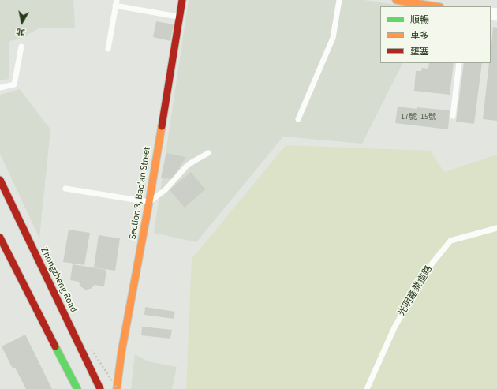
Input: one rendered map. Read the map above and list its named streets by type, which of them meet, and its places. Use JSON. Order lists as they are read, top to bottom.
{
  "streets": {
    "street": ["Section 3, Bao'an Street", "Zhongzheng Road"],
    "lane": ["光明產業道路"]
  },
  "house_numbers": ["17號", "15號"],
  "legend": ["順暢", "車多", "壅塞"],
  "north": "bottom"
}
